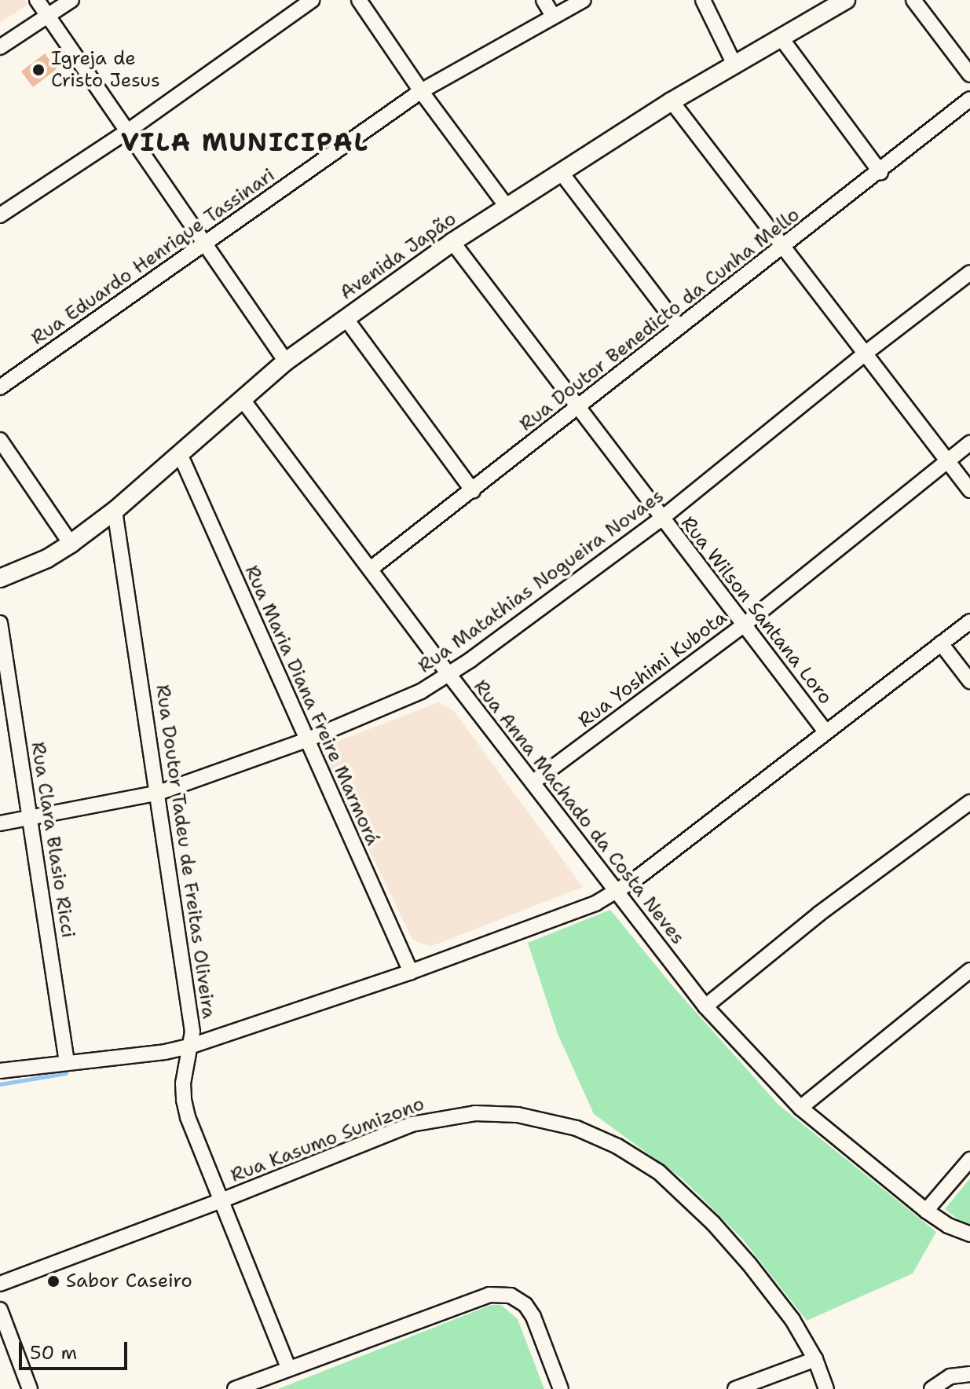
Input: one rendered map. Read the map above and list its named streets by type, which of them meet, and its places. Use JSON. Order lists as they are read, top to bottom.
{
  "streets": {
    "main road": ["Avenida Japão"],
    "street": [
      "Rua Eduardo Henrique Tassinari",
      "Rua Doutor Benedicto da Cunha Mello",
      "Rua Matathias Nogueira Novaes",
      "Rua Wilson Santana Loro",
      "Rua Yoshimi Kubota",
      "Rua Maria Diana Freire Marmorá",
      "Rua Anna Machado da Costa Neves",
      "Rua Clara Blasio Ricci",
      "Rua Doutor Tadeu de Freitas Oliveira",
      "Rua Kasumo Sumizono"
    ]
  },
  "crossings": [
    ["Avenida Japão", "Rua Wilson Santana Loro"],
    ["Avenida Japão", "Rua Maria Diana Freire Marmorá"],
    ["Avenida Japão", "Rua Anna Machado da Costa Neves"],
    ["Avenida Japão", "Rua Doutor Tadeu de Freitas Oliveira"],
    ["Rua Doutor Benedicto da Cunha Mello", "Rua Wilson Santana Loro"],
    ["Rua Doutor Benedicto da Cunha Mello", "Rua Anna Machado da Costa Neves"],
    ["Rua Matathias Nogueira Novaes", "Rua Wilson Santana Loro"],
    ["Rua Matathias Nogueira Novaes", "Rua Maria Diana Freire Marmorá"],
    ["Rua Matathias Nogueira Novaes", "Rua Anna Machado da Costa Neves"],
    ["Rua Matathias Nogueira Novaes", "Rua Clara Blasio Ricci"],
    ["Rua Matathias Nogueira Novaes", "Rua Doutor Tadeu de Freitas Oliveira"],
    ["Rua Wilson Santana Loro", "Rua Yoshimi Kubota"],
    ["Rua Yoshimi Kubota", "Rua Anna Machado da Costa Neves"],
    ["Rua Doutor Tadeu de Freitas Oliveira", "Rua Kasumo Sumizono"]
  ],
  "districts": ["VILA MUNICIPAL"],
  "places": ["Igreja de Cristo Jesus", "Sabor Caseiro"],
  "scale_bar": "50 m"
}
